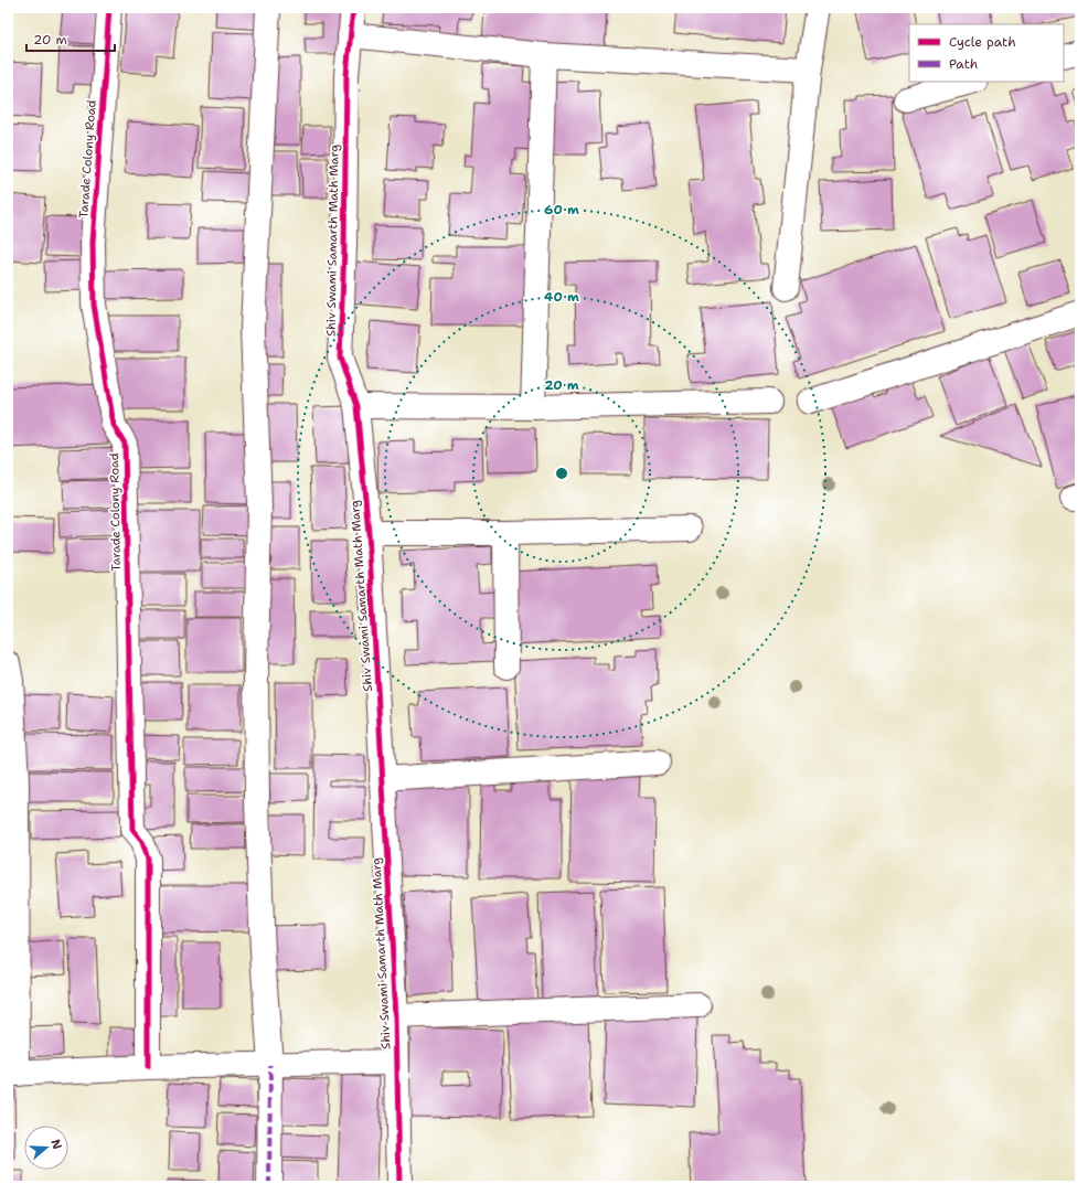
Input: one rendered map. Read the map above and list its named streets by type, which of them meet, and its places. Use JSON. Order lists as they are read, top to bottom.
{
  "streets": {
    "street": ["Tarade Colony Road", "Shiv Swami Samarth Math Marg"]
  },
  "legend": ["Cycle path", "Path"],
  "scale_bar": "20 m",
  "north": "right",
  "rings": ["60 m", "40 m", "20 m"]
}
